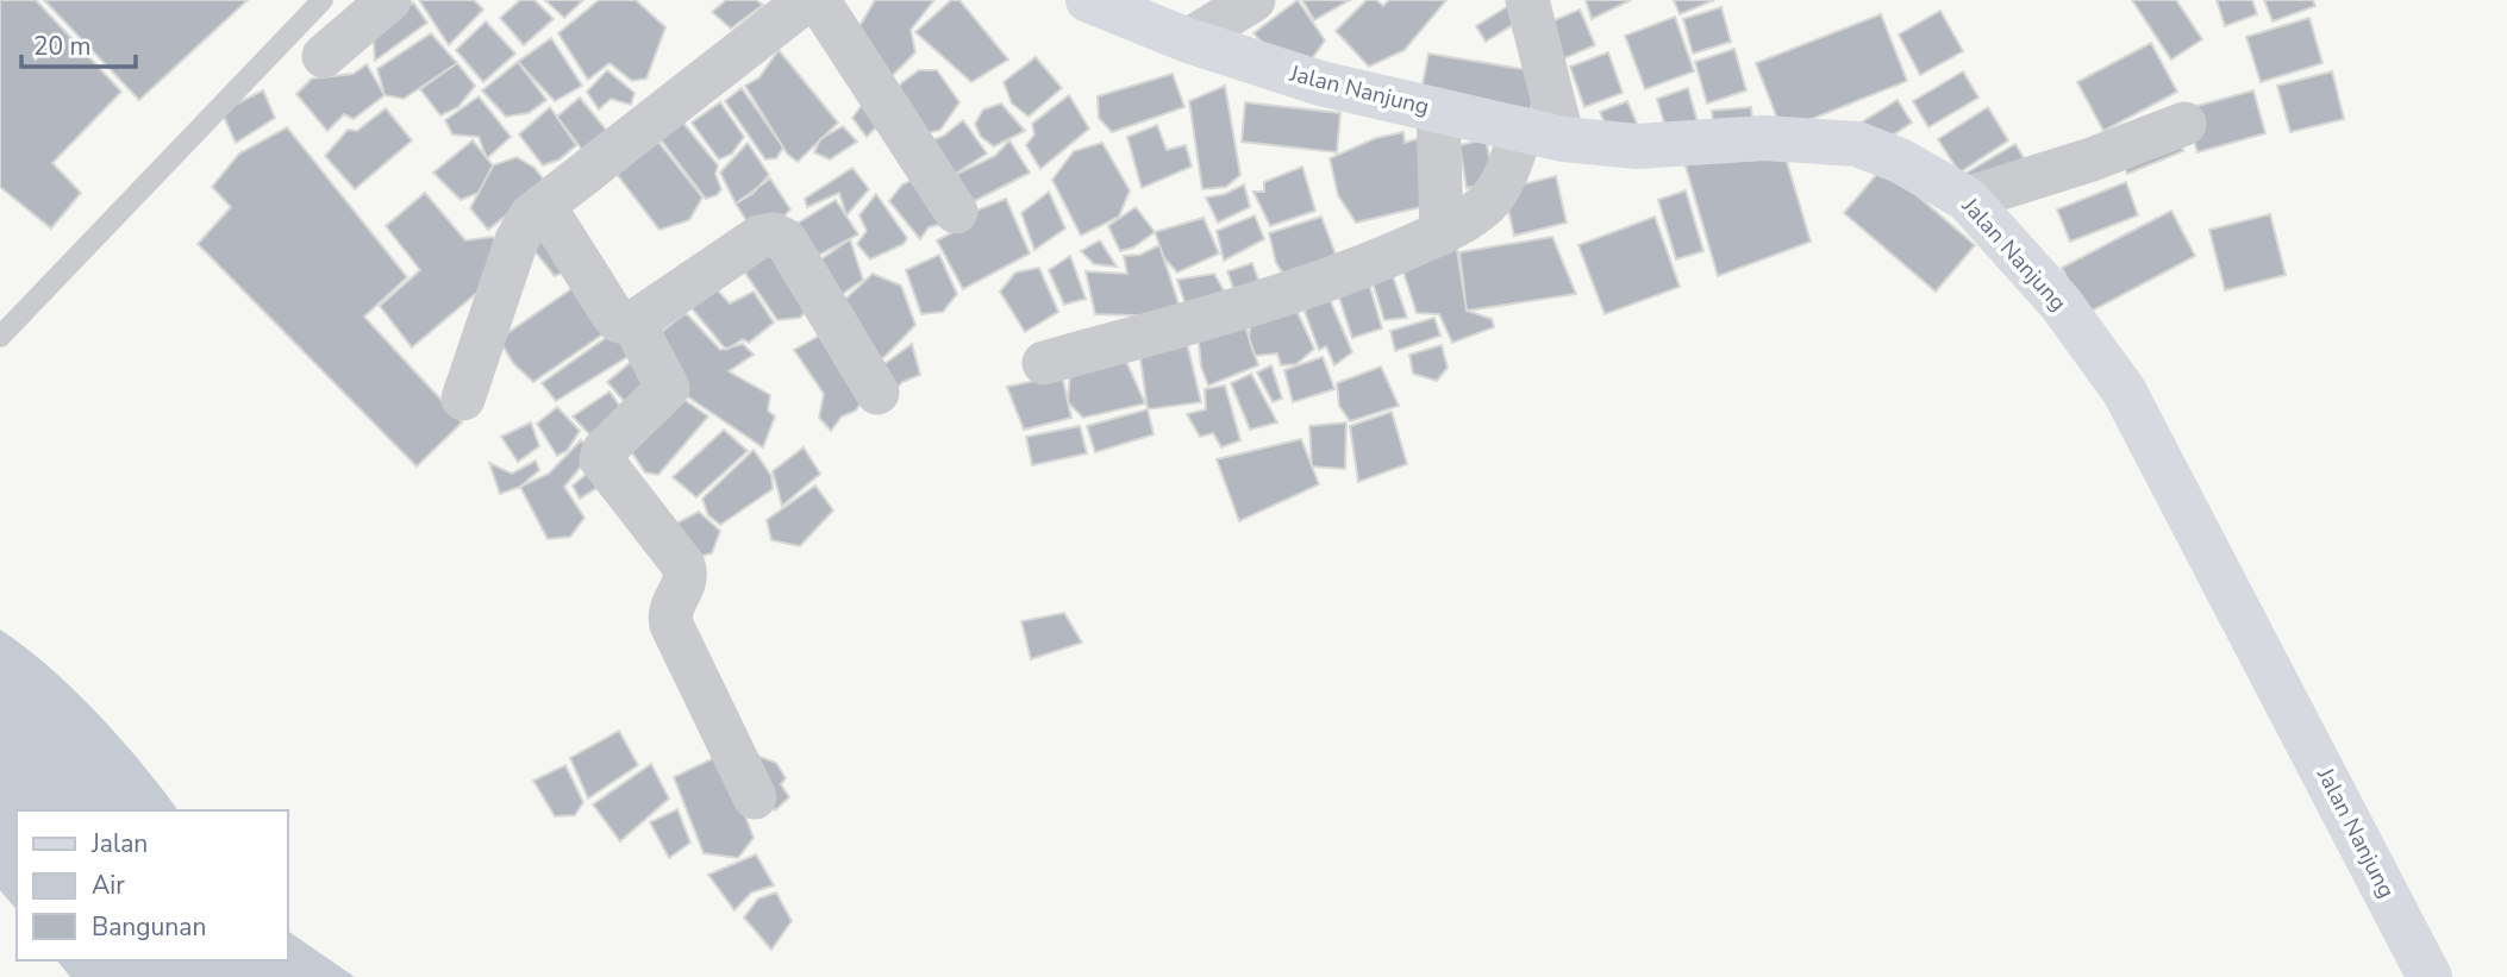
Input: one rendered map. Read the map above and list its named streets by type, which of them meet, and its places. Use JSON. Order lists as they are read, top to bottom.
{
  "streets": {
    "main road": ["Jalan Nanjung"]
  },
  "legend": ["Jalan", "Air", "Bangunan"],
  "scale_bar": "20 m"
}
